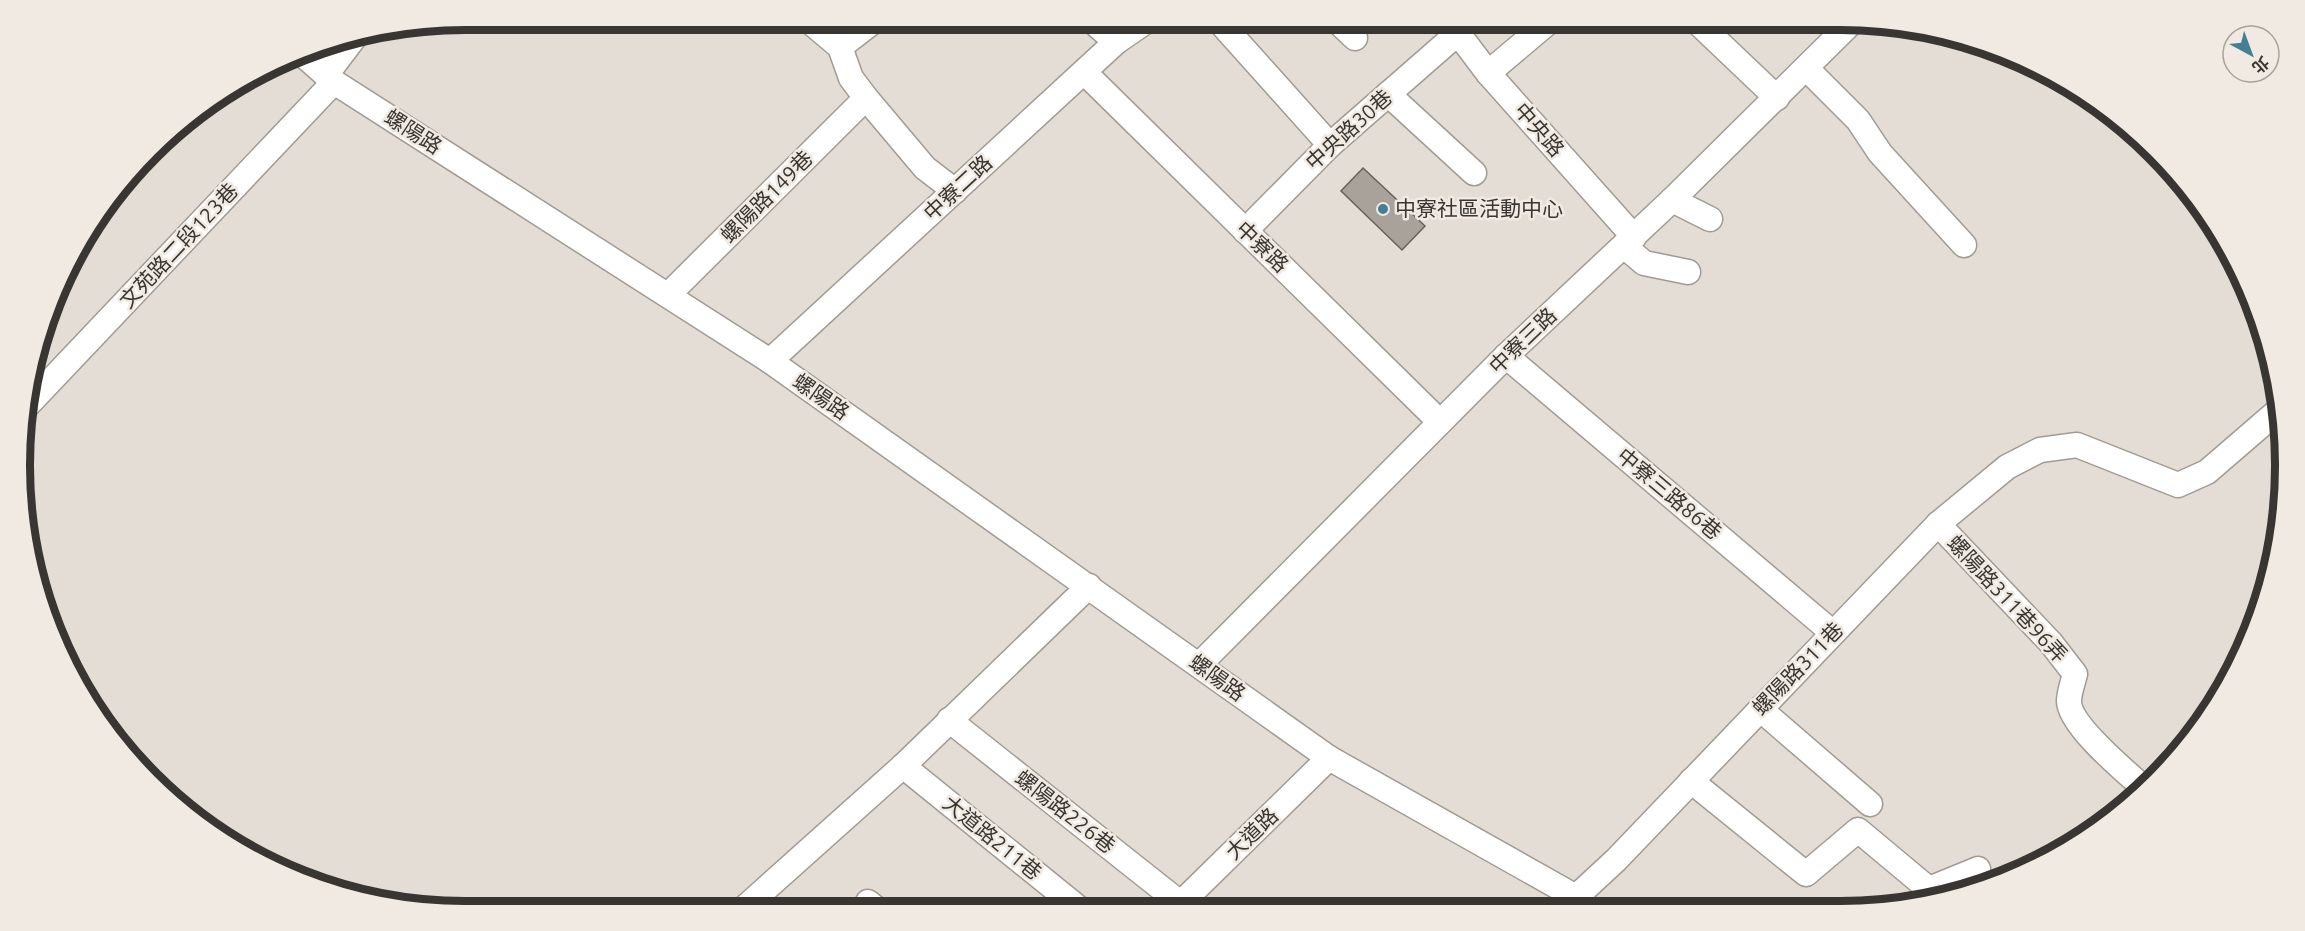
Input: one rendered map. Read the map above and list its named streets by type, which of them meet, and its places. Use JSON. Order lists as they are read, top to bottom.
{
  "streets": {
    "street": [
      "中央路30巷",
      "中央路",
      "螺陽路",
      "中寮二路",
      "螺陽路149巷",
      "文苑路二段123巷",
      "中寮路",
      "中寮三路",
      "中寮三路86巷",
      "螺陽路311巷96弄",
      "螺陽路311巷",
      "螺陽路226巷",
      "大道路",
      "大道路211巷"
    ]
  },
  "crossings": [
    ["中央路30巷", "中寮路"],
    ["中央路", "中寮三路"],
    ["螺陽路", "中寮二路"],
    ["螺陽路", "螺陽路149巷"],
    ["螺陽路", "文苑路二段123巷"],
    ["螺陽路", "中寮三路"],
    ["螺陽路", "螺陽路311巷"],
    ["螺陽路", "大道路"],
    ["中寮二路", "中寮路"],
    ["中寮路", "中寮三路"],
    ["中寮三路", "中寮三路86巷"],
    ["中寮三路86巷", "螺陽路311巷"],
    ["螺陽路311巷96弄", "螺陽路311巷"],
    ["螺陽路311巷", "大道路"]
  ],
  "places": ["中寮社區活動中心"],
  "north": "bottom right"
}
